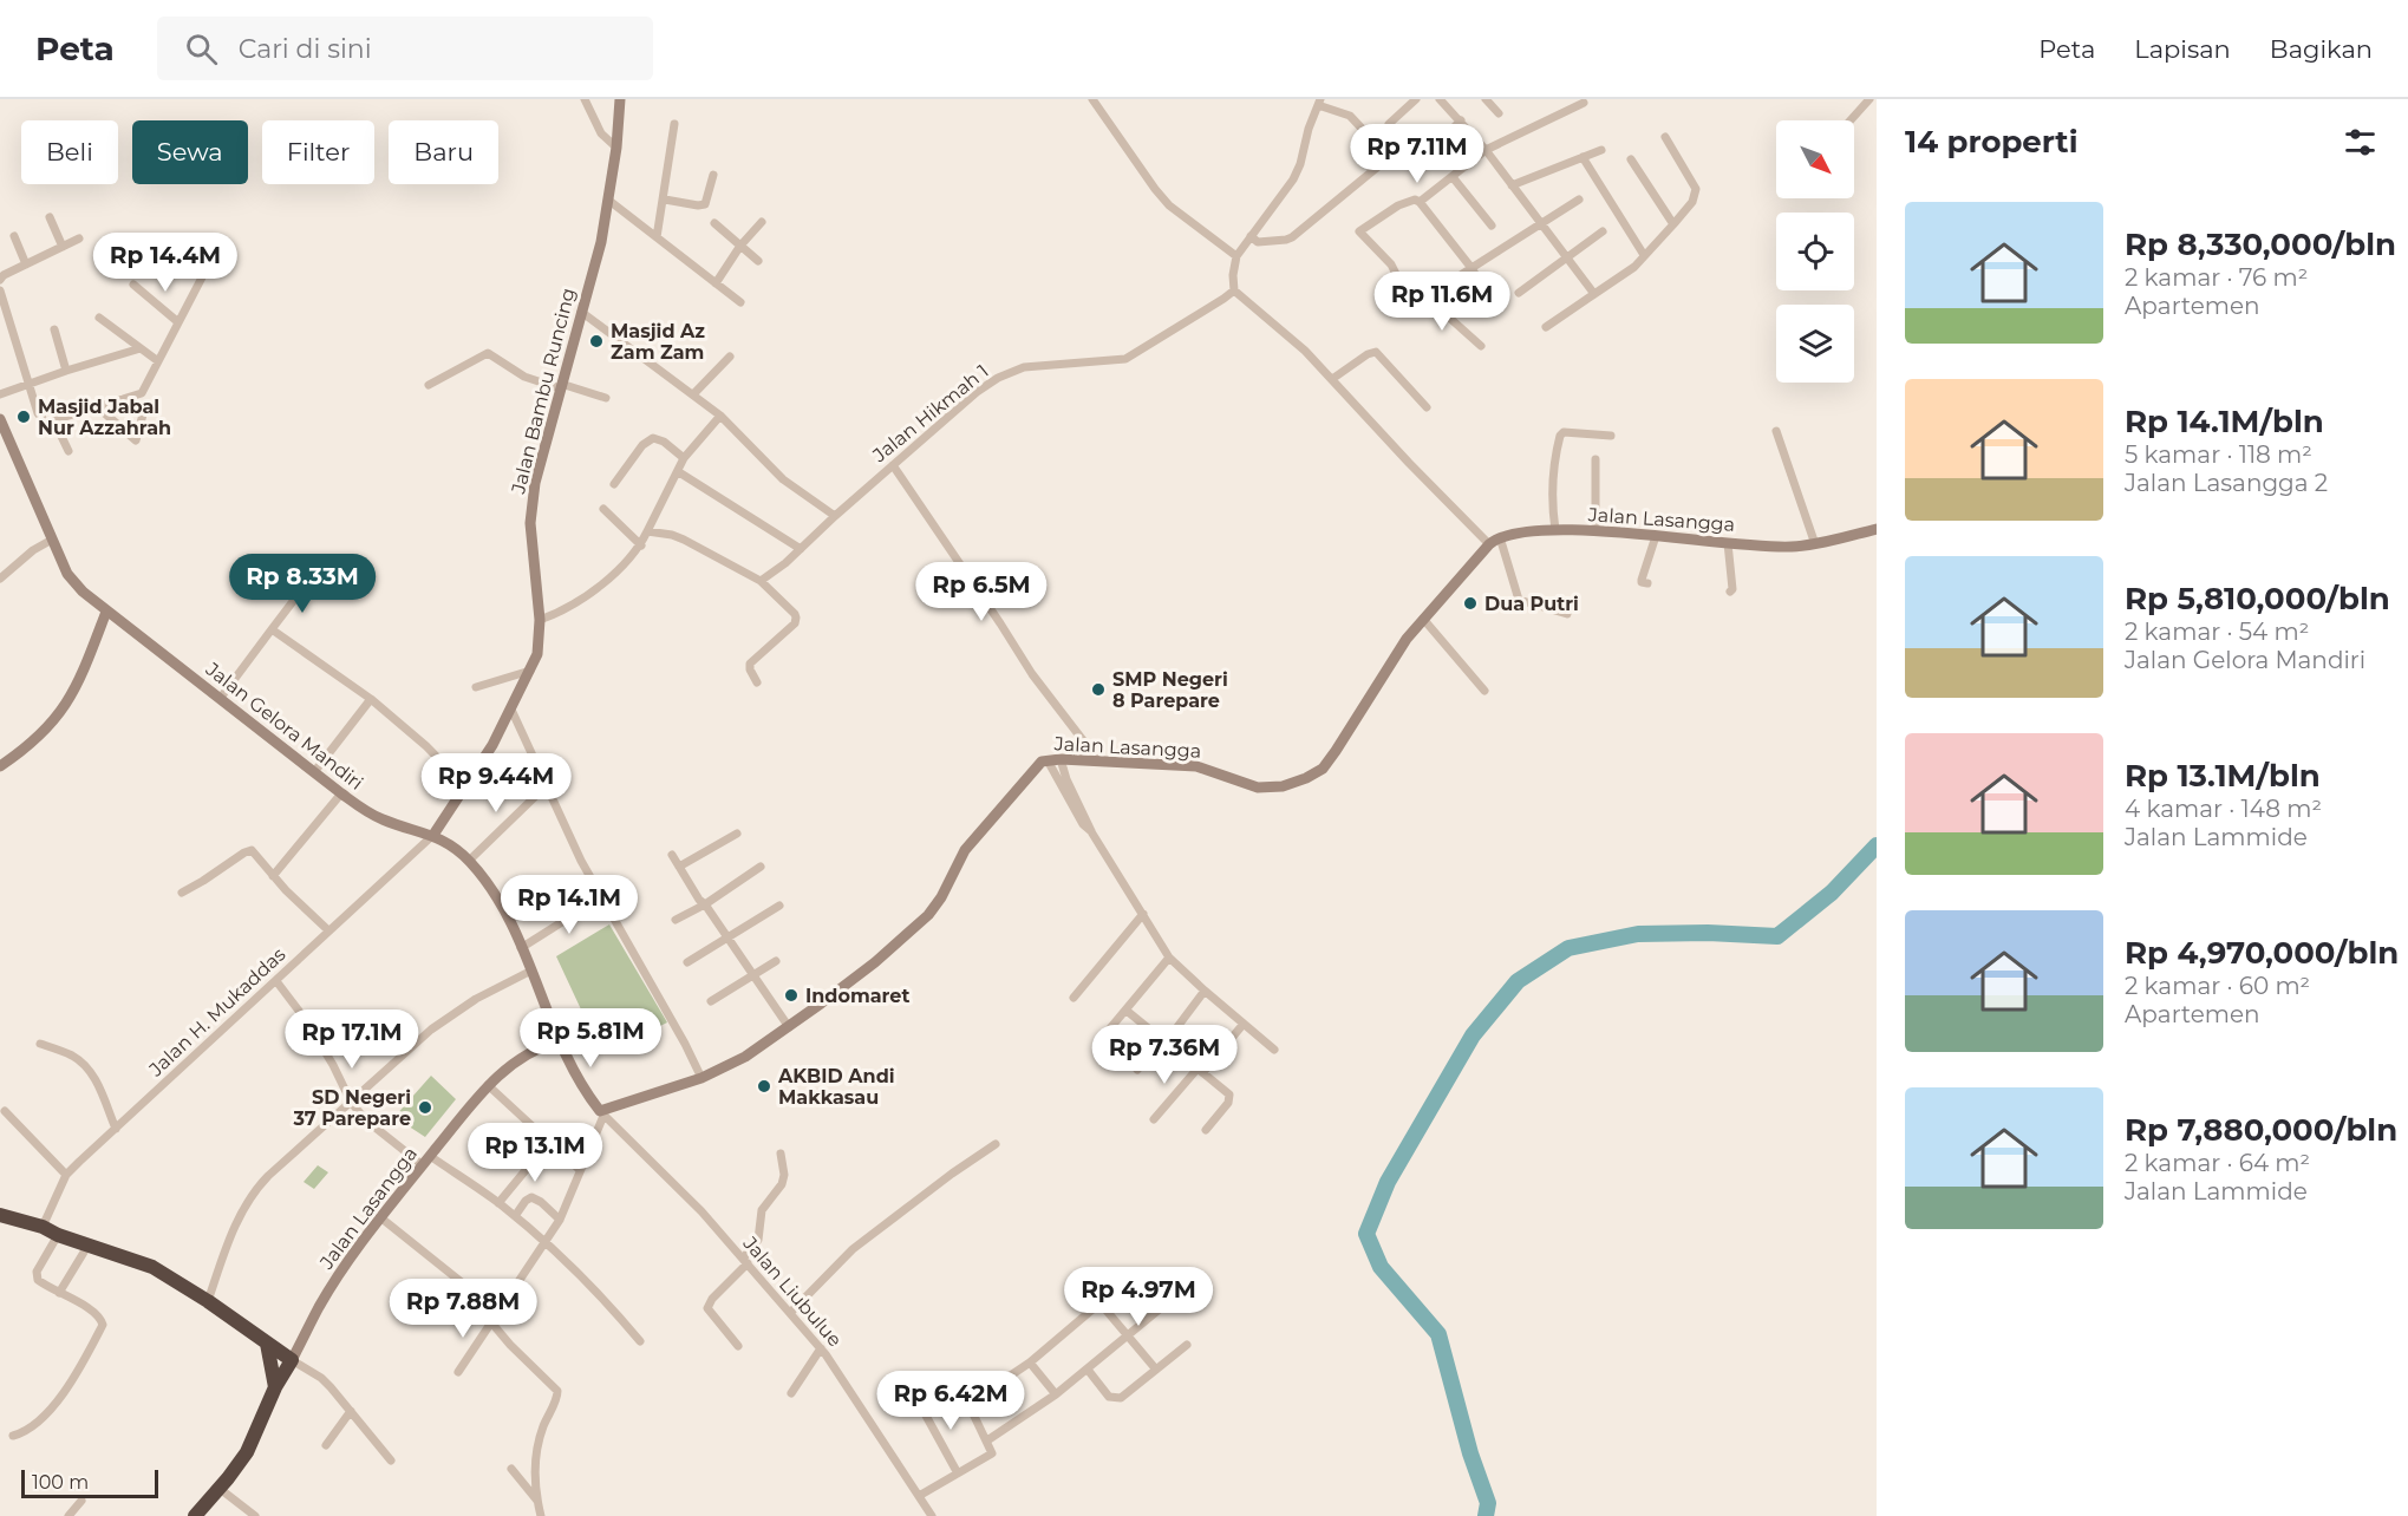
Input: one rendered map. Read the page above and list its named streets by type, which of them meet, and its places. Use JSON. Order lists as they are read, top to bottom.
{
  "streets": {
    "street": [
      "Jalan Bambu Runcing",
      "Jalan Hikmah 1",
      "Jalan Lasangga",
      "Jalan Gelora Mandiri",
      "Jalan H. Mukaddas",
      "Jalan Liubulue"
    ]
  },
  "crossings": [
    ["Jalan Bambu Runcing", "Jalan Gelora Mandiri"],
    ["Jalan Bambu Runcing", "Jalan H. Mukaddas"],
    ["Jalan Lasangga", "Jalan Gelora Mandiri"],
    ["Jalan Lasangga", "Jalan Liubulue"],
    ["Jalan Gelora Mandiri", "Jalan H. Mukaddas"],
    ["Jalan Gelora Mandiri", "Jalan Liubulue"]
  ],
  "places": [
    "Masjid Az Zam Zam",
    "Masjid Jabal Nur Azzahrah",
    "Dua Putri",
    "SMP Negeri 8 Parepare",
    "Indomaret",
    "AKBID Andi Makkasau",
    "SD Negeri 37 Parepare"
  ],
  "scale_bar": "100 m",
  "north": "bottom right",
  "page": {
    "header": "Peta",
    "search": "Cari di sini",
    "nav": ["Peta", "Lapisan", "Bagikan"],
    "heading": "14 properti",
    "chip": [
      "Beli",
      "Sewa",
      "Filter",
      "Baru"
    ],
    "price": [
      "Rp 7.11M",
      "Rp 14.4M",
      "Rp 11.6M",
      "Rp 8.33M",
      "Rp 6.5M",
      "Rp 9.44M",
      "Rp 14.1M",
      "Rp 5.81M",
      "Rp 17.1M",
      "Rp 7.36M",
      "Rp 13.1M",
      "Rp 4.97M",
      "Rp 7.88M",
      "Rp 6.42M"
    ],
    "list": [
      {
        "name": "Rp 8,330,000/bln",
        "note": "2 kamar · 76 m² · Apartemen"
      },
      {
        "name": "Rp 14.1M/bln",
        "note": "5 kamar · 118 m² · Jalan Lasangga 2"
      },
      {
        "name": "Rp 5,810,000/bln",
        "note": "2 kamar · 54 m² · Jalan Gelora Mandiri"
      },
      {
        "name": "Rp 13.1M/bln",
        "note": "4 kamar · 148 m² · Jalan Lammide"
      },
      {
        "name": "Rp 4,970,000/bln",
        "note": "2 kamar · 60 m² · Apartemen"
      },
      {
        "name": "Rp 7,880,000/bln",
        "note": "2 kamar · 64 m² · Jalan Lammide"
      }
    ],
    "scale": "100 m"
  }
}
